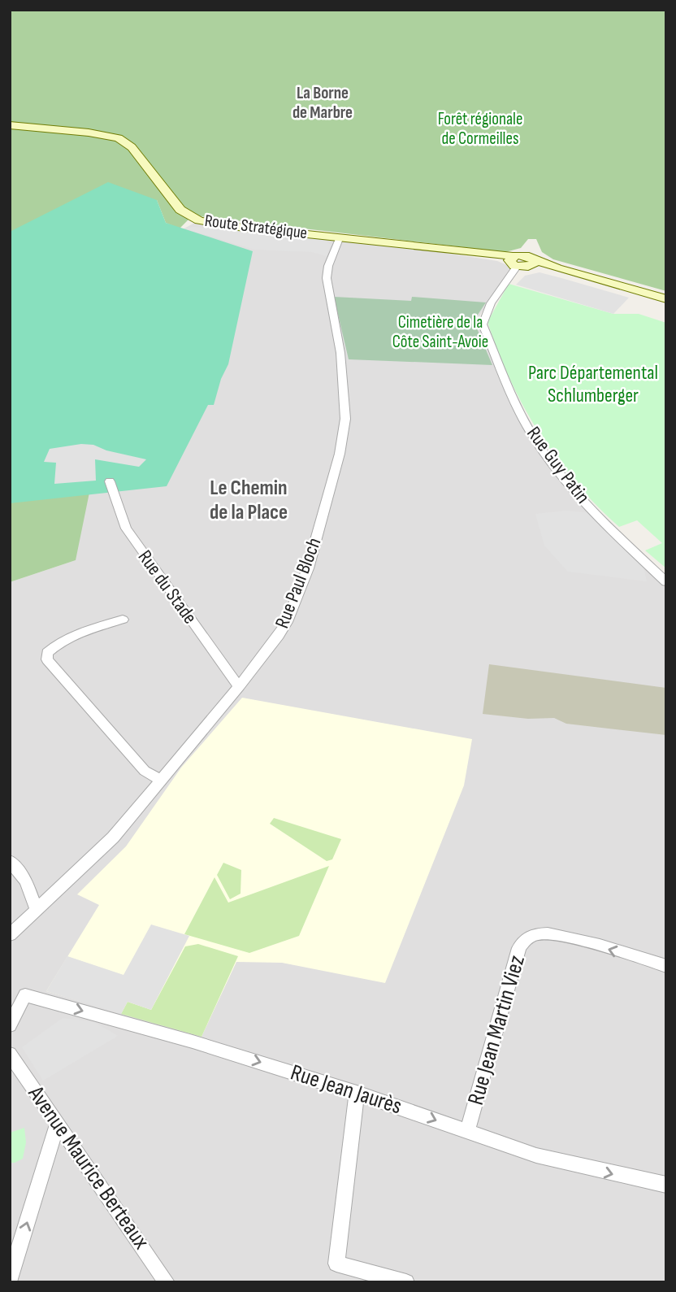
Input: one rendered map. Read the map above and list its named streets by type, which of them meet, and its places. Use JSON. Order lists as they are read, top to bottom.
{
  "streets": {
    "street": [
      "Route Stratégique",
      "Rue Guy Patin",
      "Rue Paul Bloch",
      "Rue du Stade",
      "Rue Jean Martin Viez",
      "Rue Jean Jaurès",
      "Avenue Maurice Berteaux"
    ]
  },
  "crossings": [
    ["Route Stratégique", "Rue Guy Patin"],
    ["Route Stratégique", "Rue Paul Bloch"],
    ["Rue Paul Bloch", "Rue du Stade"],
    ["Rue Jean Martin Viez", "Rue Jean Jaurès"]
  ],
  "one_way": ["Rue Jean Jaurès"],
  "districts": ["La Borne de Marbre", "Le Chemin de la Place"],
  "parks": ["Forêt régionale de Cormeilles", "Cimetière de la Côte Saint-Avoie", "Parc Départemental Schlumberger"]
}
